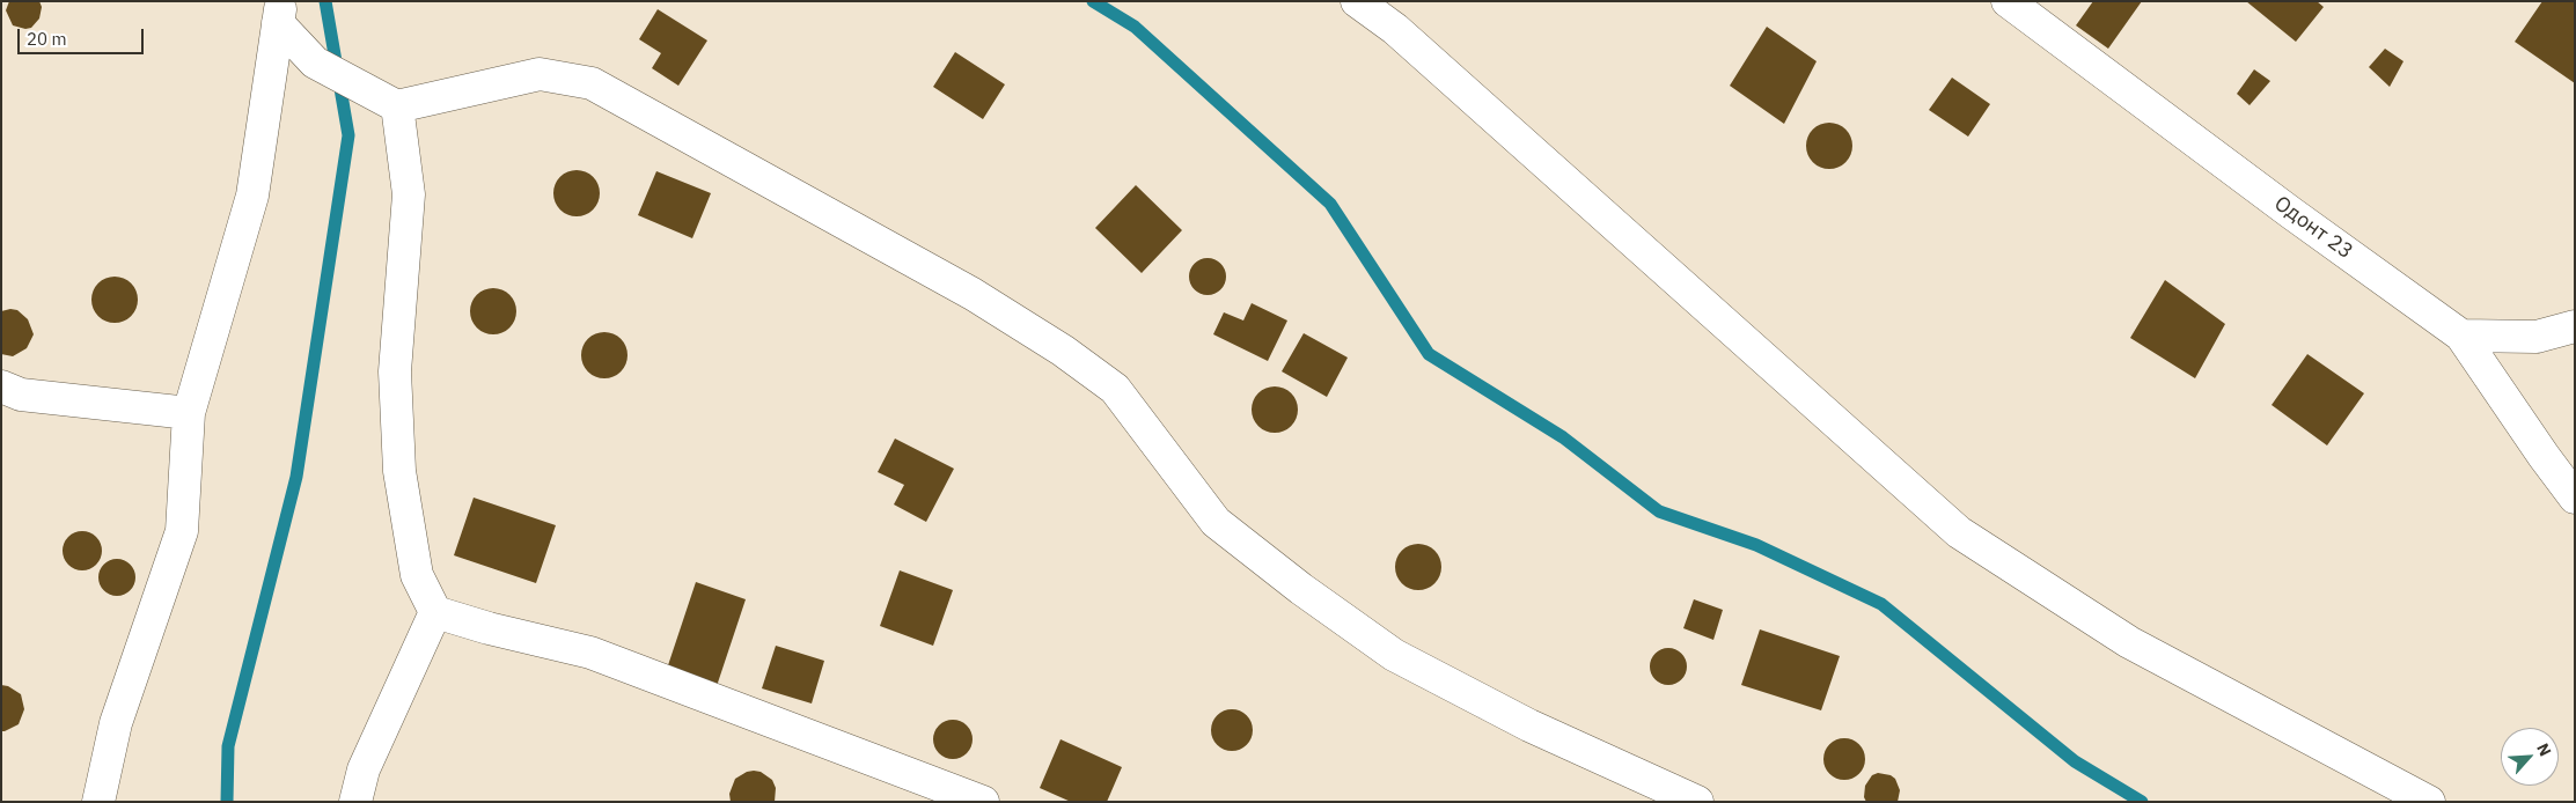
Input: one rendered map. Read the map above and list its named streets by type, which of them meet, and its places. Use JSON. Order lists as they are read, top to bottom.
{
  "streets": {
    "street": ["Одонт 23"]
  },
  "scale_bar": "20 m",
  "north": "top right"
}
